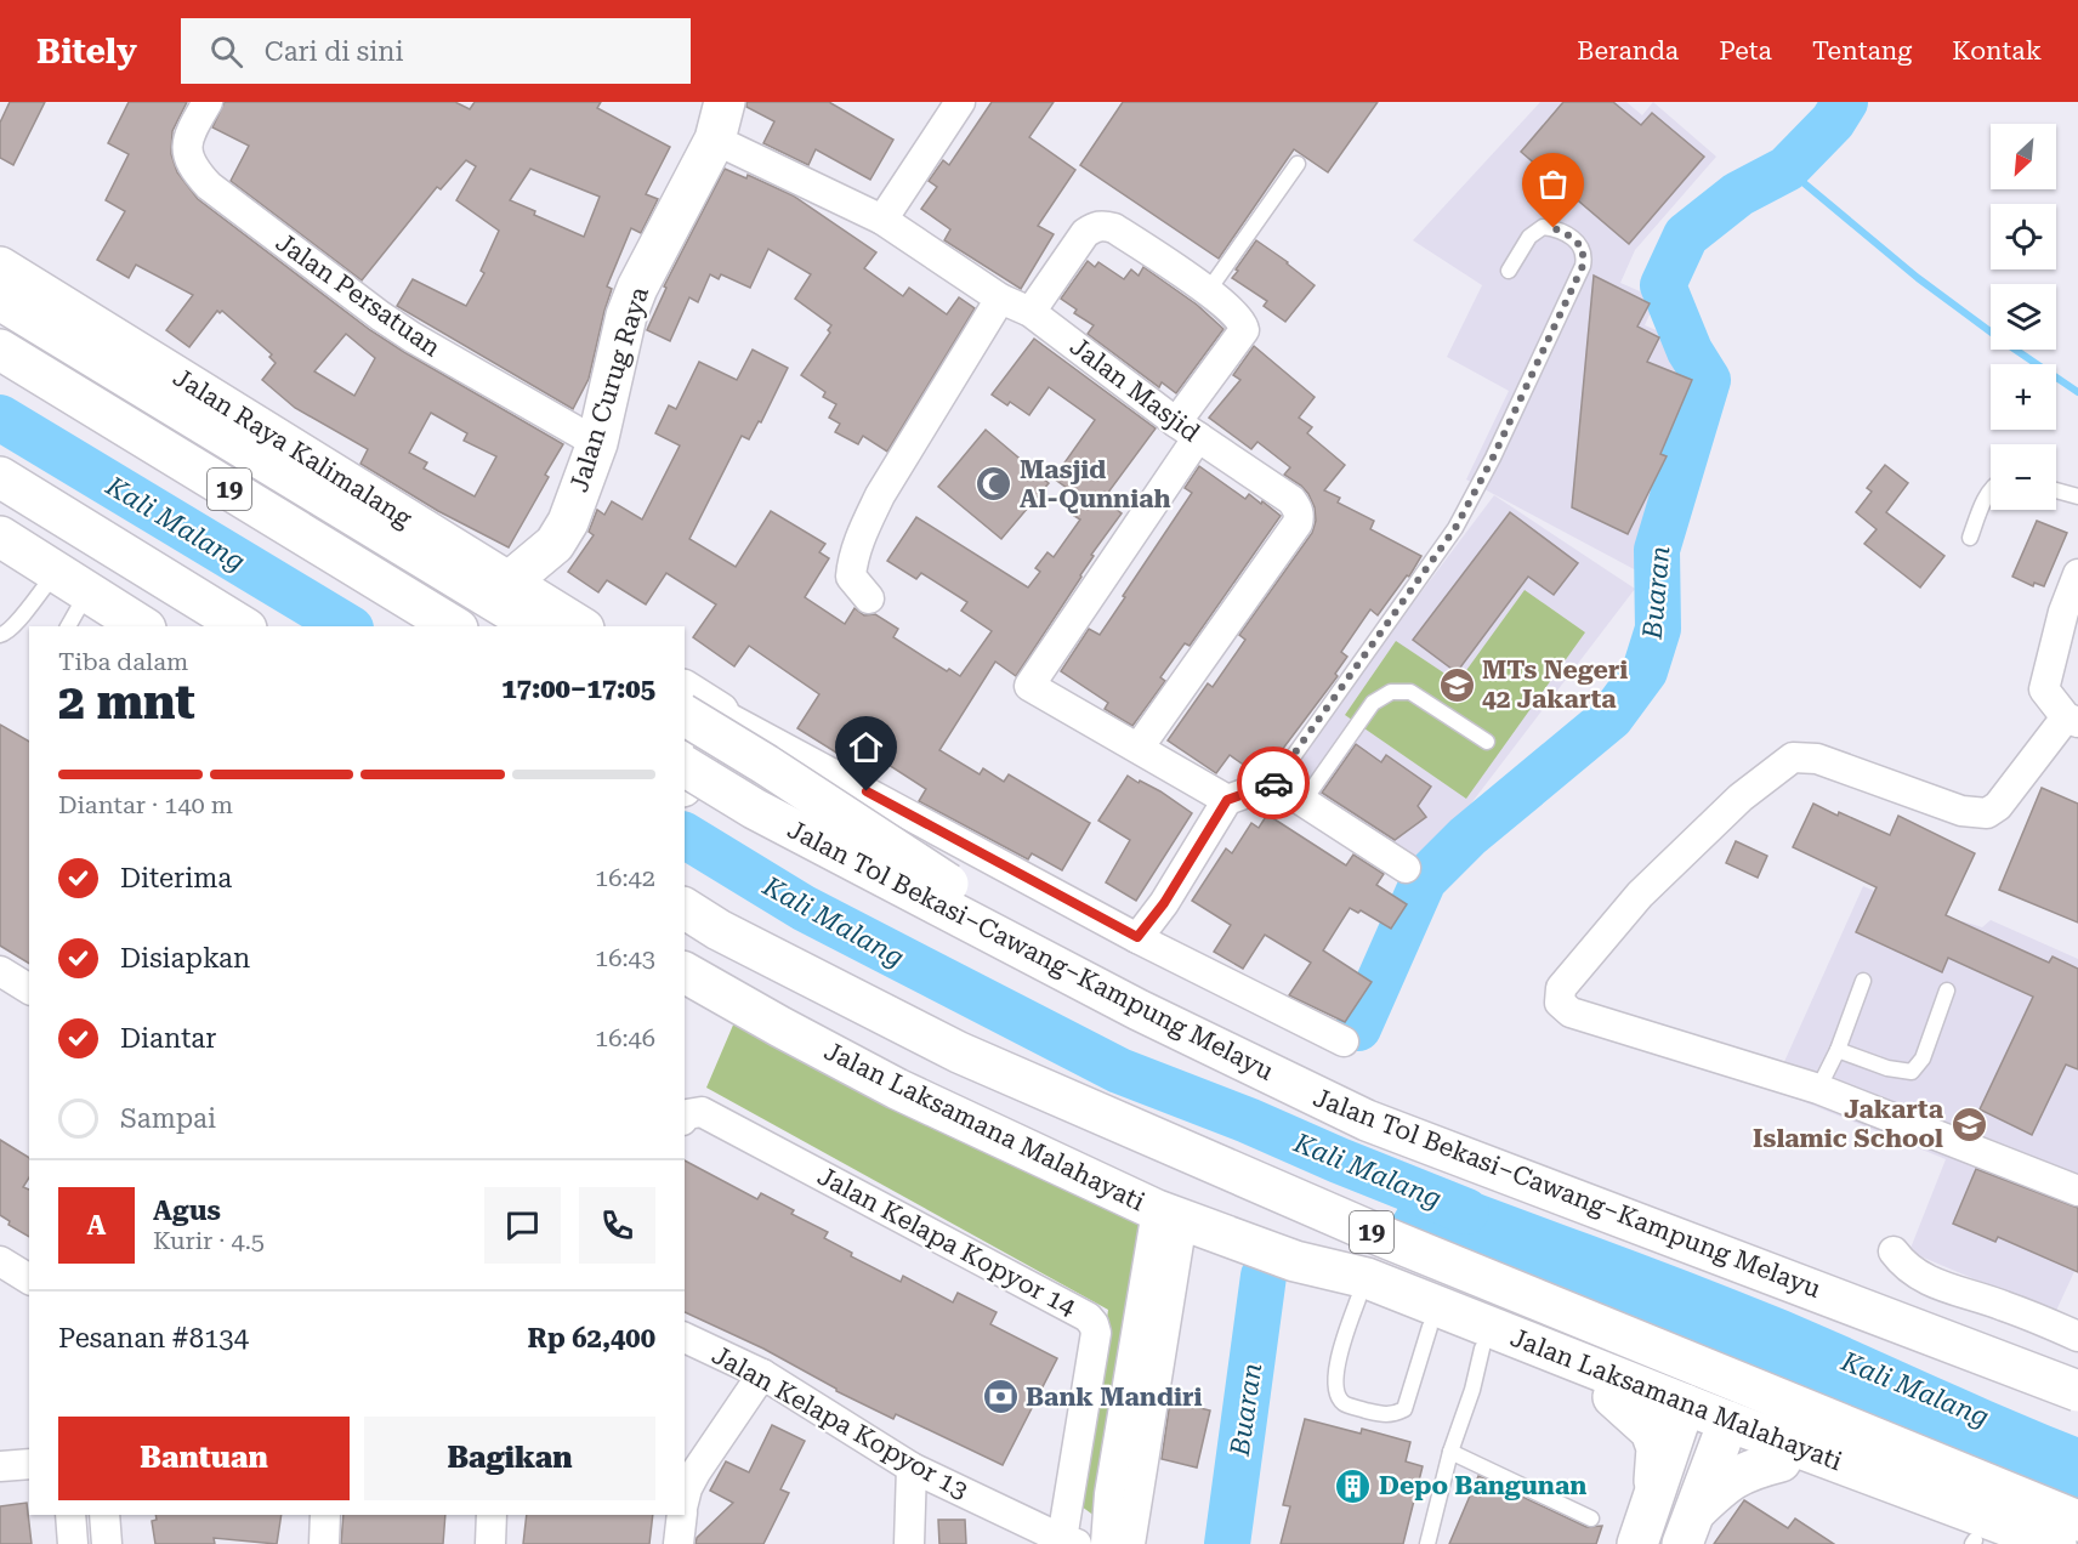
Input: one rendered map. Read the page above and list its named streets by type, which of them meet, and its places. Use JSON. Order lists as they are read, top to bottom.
{
  "streets": {
    "main road": [
      "Jalan Curug Raya",
      "Jalan Raya Kalimalang",
      "19",
      "Jalan Tol Bekasi–Cawang–Kampung Melayu",
      "Jalan Laksamana Malahayati"
    ],
    "street": [
      "Jalan Persatuan",
      "Jalan Masjid",
      "Jalan Kelapa Kopyor 14",
      "Jalan Kelapa Kopyor 13"
    ]
  },
  "crossings": [
    ["Jalan Persatuan", "Jalan Curug Raya"],
    ["Jalan Curug Raya", "Jalan Masjid"],
    ["Jalan Curug Raya", "Jalan Raya Kalimalang"],
    ["Jalan Kelapa Kopyor 14", "Jalan Kelapa Kopyor 13"]
  ],
  "water": ["Kali Malang", "Buaran"],
  "places": {
    "mosque": ["Masjid Al-Qunniah"],
    "school or university": ["MTs Negeri 42 Jakarta", "Jakarta Islamic School"],
    "bank": ["Bank Mandiri"],
    "building": ["Depo Bangunan"]
  },
  "north": "bottom left",
  "page": {
    "header": "Bitely",
    "search": "Cari di sini",
    "nav": [
      "Beranda",
      "Peta",
      "Tentang",
      "Kontak"
    ],
    "map_buttons": ["+", "−"],
    "heading": ["2 mnt", "Tiba dalam", "17:00–17:05"],
    "panel": [
      "Agus",
      "Kurir · 4.5",
      "Pesanan #8134",
      "Rp 62,400"
    ],
    "bar": "Diantar · 140 m",
    "list": [
      ["Diterima", "16:42"],
      ["Disiapkan", "16:43"],
      ["Diantar", "16:46"],
      "Sampai"
    ],
    "round": "A",
    "buttons": ["Bantuan", "Bagikan"]
  }
}
